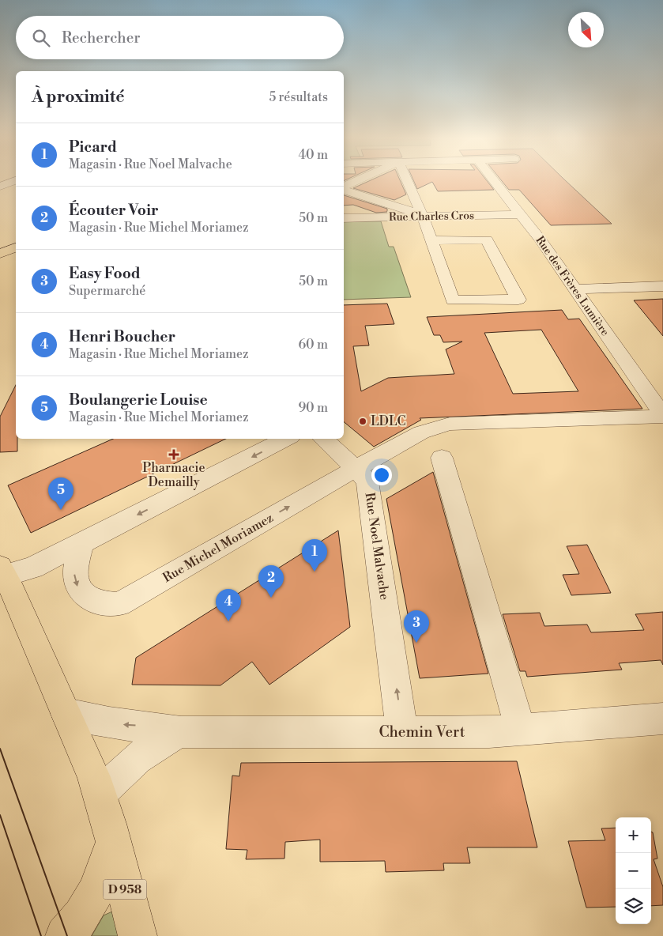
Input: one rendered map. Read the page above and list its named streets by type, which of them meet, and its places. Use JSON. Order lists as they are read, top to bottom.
{
  "streets": {
    "main road": ["D 958"],
    "street": [
      "Rue Charles Cros",
      "Rue des Frères Lumière",
      "Rue Noel Malvache",
      "Rue Michel Moriamez",
      "Chemin Vert"
    ]
  },
  "crossings": [
    ["Rue Charles Cros", "Rue des Frères Lumière"],
    ["Rue Noel Malvache", "Rue Michel Moriamez"],
    ["Rue Noel Malvache", "Chemin Vert"]
  ],
  "places": {
    "other": ["LDLC"],
    "health": ["Pharmacie Demailly"]
  },
  "north": "bottom right",
  "page": {
    "search": "Rechercher",
    "heading": ["À proximité", "5 résultats"],
    "list": [
      {
        "mark": "1",
        "name": "Picard",
        "note": "Magasin · Rue Noel Malvache",
        "value": "40 m"
      },
      {
        "mark": "2",
        "name": "Écouter Voir",
        "note": "Magasin · Rue Michel Moriamez",
        "value": "50 m"
      },
      {
        "mark": "3",
        "name": "Easy Food",
        "note": "Supermarché",
        "value": "50 m"
      },
      {
        "mark": "4",
        "name": "Henri Boucher",
        "note": "Magasin · Rue Michel Moriamez",
        "value": "60 m"
      },
      {
        "mark": "5",
        "name": "Boulangerie Louise",
        "note": "Magasin · Rue Michel Moriamez",
        "value": "90 m"
      }
    ],
    "pins": [
      "5",
      "1",
      "2",
      "4",
      "3"
    ],
    "map_buttons": ["+", "−"]
  }
}
